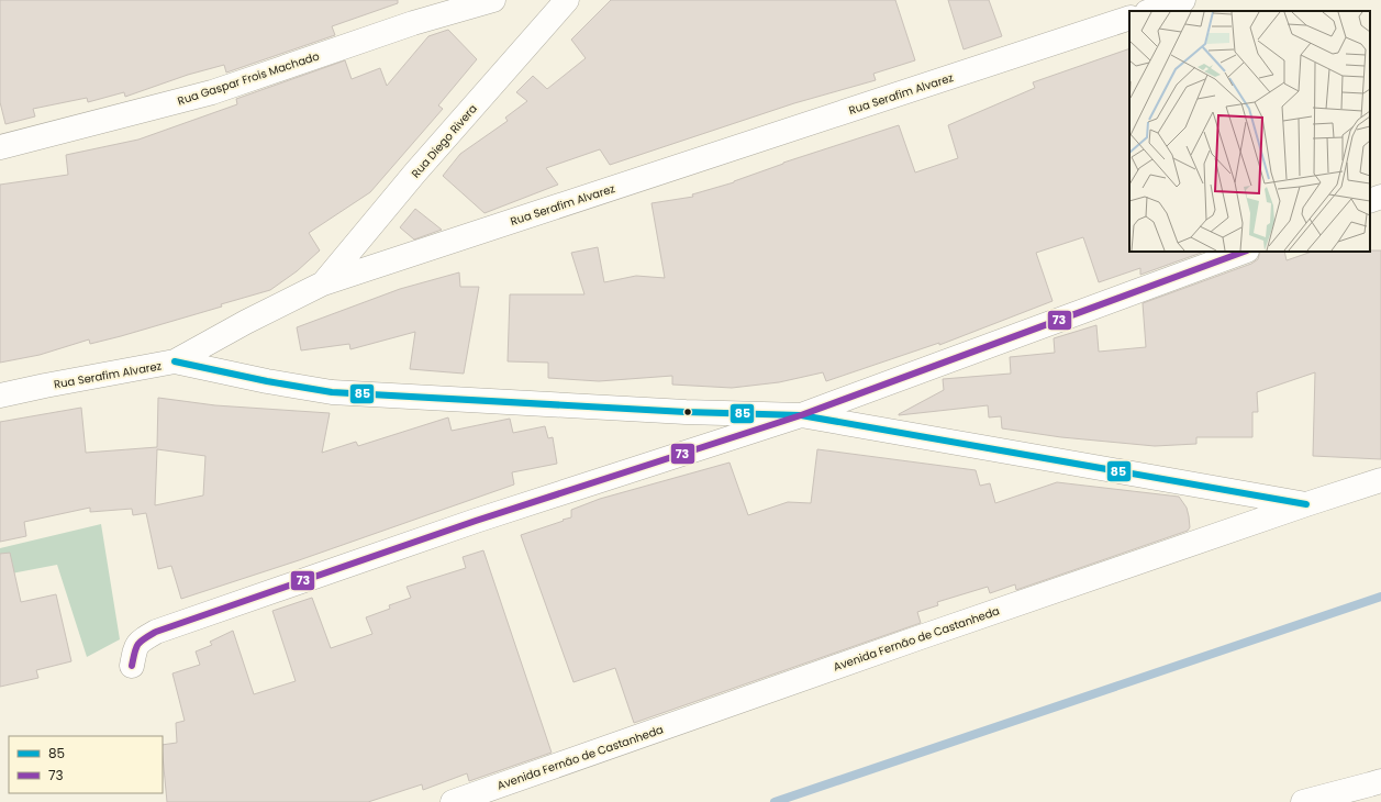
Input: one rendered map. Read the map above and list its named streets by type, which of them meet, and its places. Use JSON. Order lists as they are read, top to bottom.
{
  "streets": {
    "street": [
      "Rua Gaspar Frois Machado",
      "Rua Serafim Alvarez",
      "Rua Diego Rivera",
      "Avenida Fernão de Castanheda"
    ]
  },
  "crossings": [
    ["Rua Serafim Alvarez", "Rua Diego Rivera"]
  ],
  "lines": ["transit line 73", "transit line 85"],
  "legend": ["85", "73"]
}
